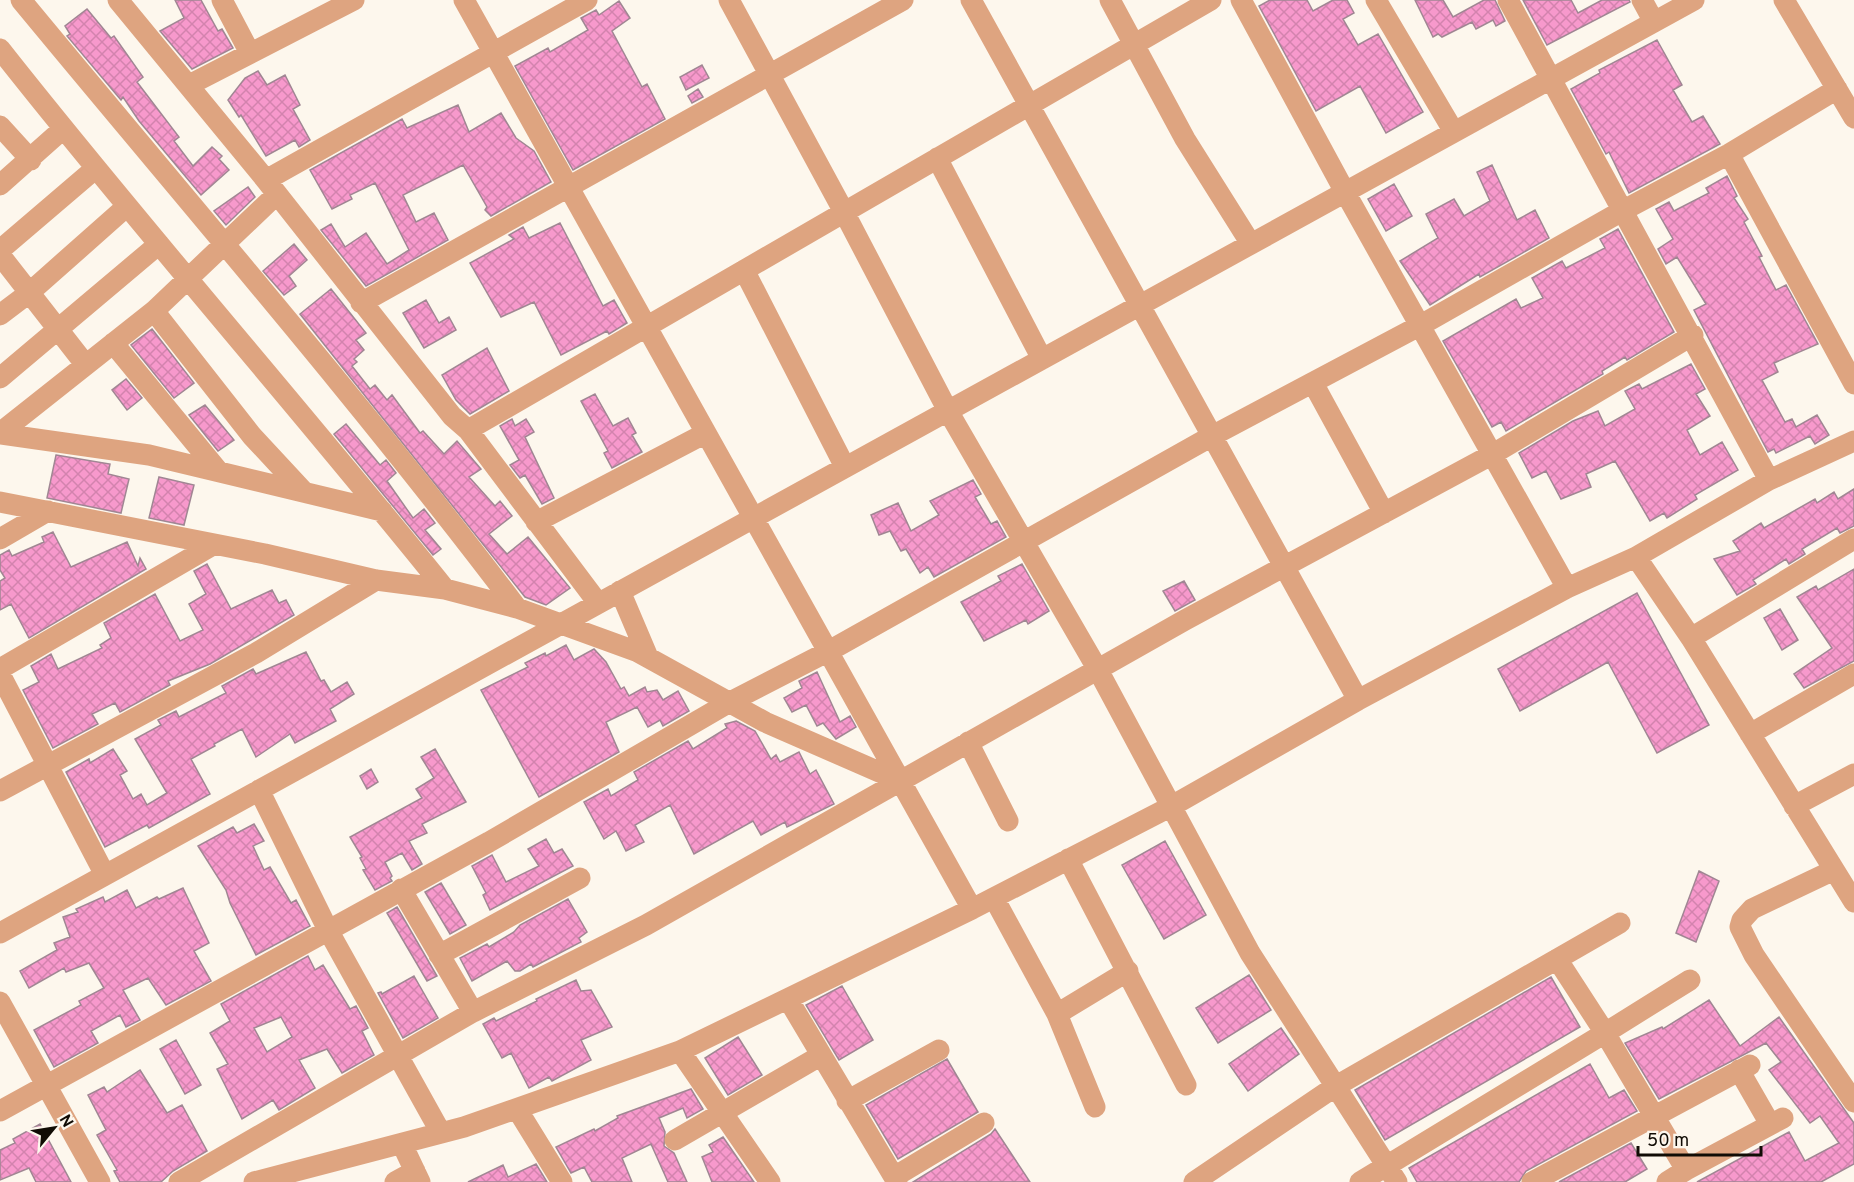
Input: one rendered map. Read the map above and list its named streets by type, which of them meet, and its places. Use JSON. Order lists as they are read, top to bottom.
{
  "scale_bar": "50 m",
  "north": "top right"
}
